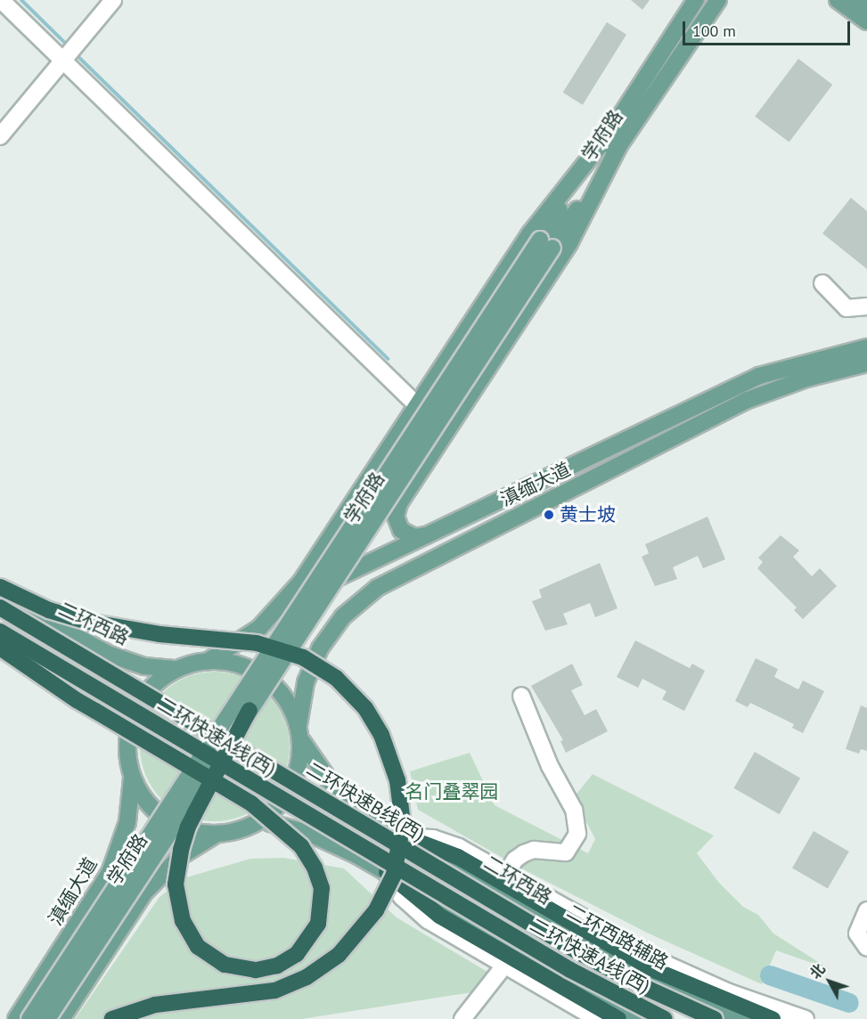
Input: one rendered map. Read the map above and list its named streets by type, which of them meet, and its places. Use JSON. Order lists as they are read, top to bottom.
{
  "streets": {
    "highway": ["二环快速A线(西)", "二环快速B线(西)"],
    "main road": ["学府路", "滇缅大道", "二环西路"],
    "street": ["二环西路辅路"]
  },
  "crossings": [
    ["学府路", "滇缅大道"],
    ["学府路", "二环西路"],
    ["滇缅大道", "二环西路"],
    ["二环西路", "二环西路辅路"]
  ],
  "parks": ["名门叠翠园"],
  "places": ["黄士坡"],
  "scale_bar": "100 m",
  "north": "top left"
}
